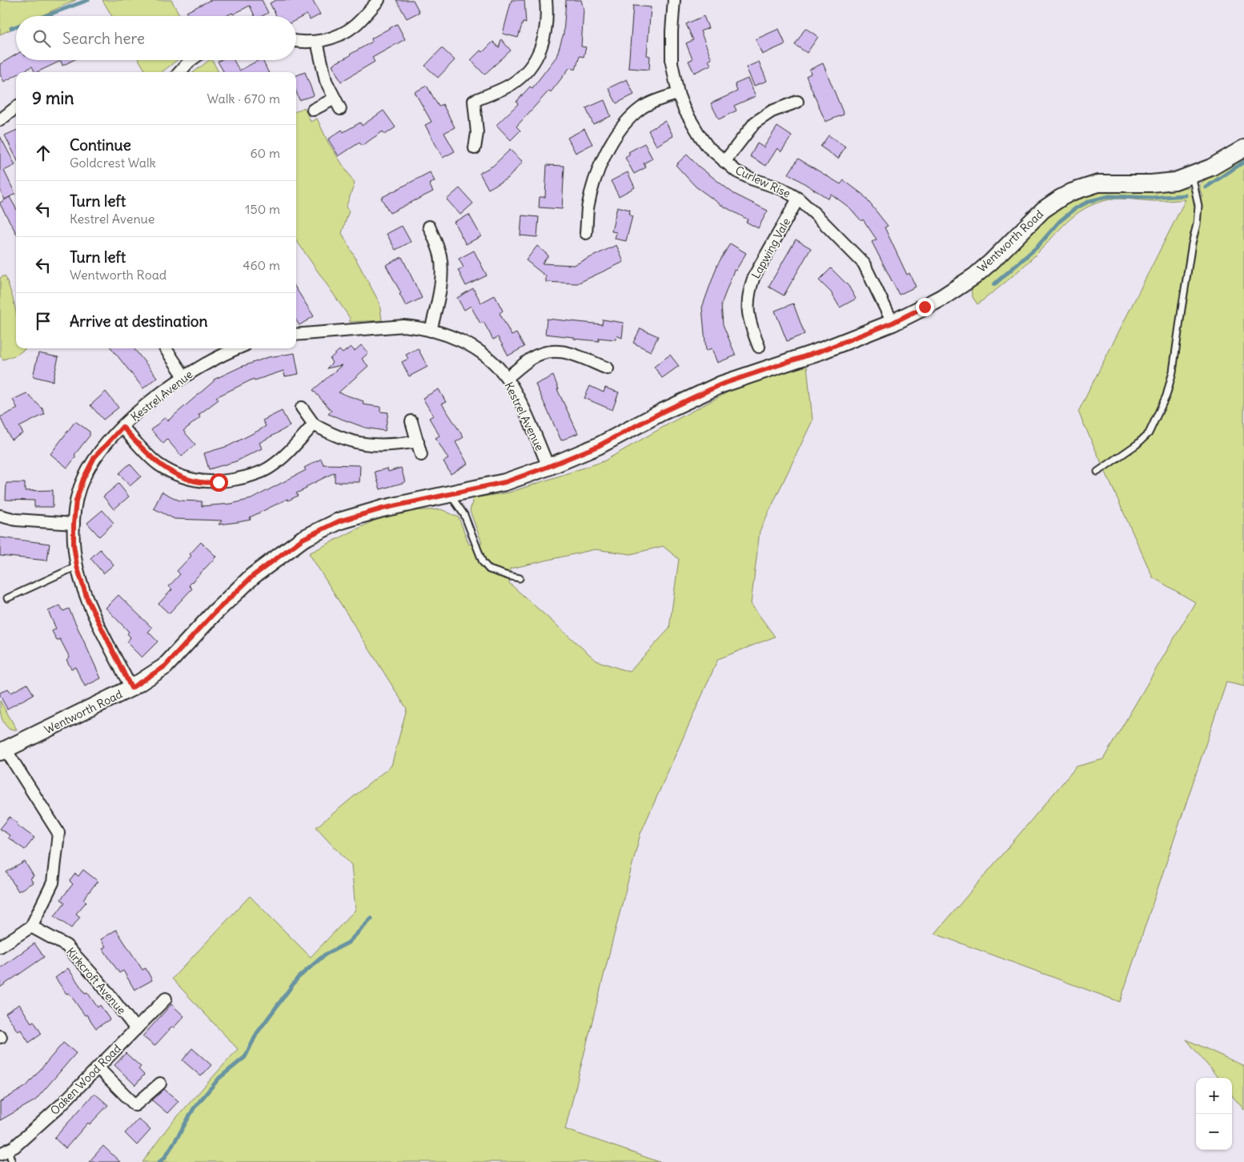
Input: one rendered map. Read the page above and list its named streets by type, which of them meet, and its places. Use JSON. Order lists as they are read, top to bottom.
{
  "streets": {
    "street": [
      "Curlew Rise",
      "Wentworth Road",
      "Lapwing Vale",
      "Kestrel Avenue",
      "Kirkcroft Avenue",
      "Oaken Wood Road"
    ]
  },
  "crossings": [
    ["Curlew Rise", "Wentworth Road"],
    ["Curlew Rise", "Lapwing Vale"],
    ["Wentworth Road", "Kestrel Avenue"],
    ["Kirkcroft Avenue", "Oaken Wood Road"]
  ],
  "page": {
    "search": "Search here",
    "heading": ["9 min", "Walk · 670 m"],
    "list": [
      ["Continue", "Goldcrest Walk", "60 m"],
      ["Turn left", "Kestrel Avenue", "150 m"],
      ["Turn left", "Wentworth Road", "460 m"],
      "Arrive at destination"
    ],
    "map_buttons": ["+", "−"]
  }
}
